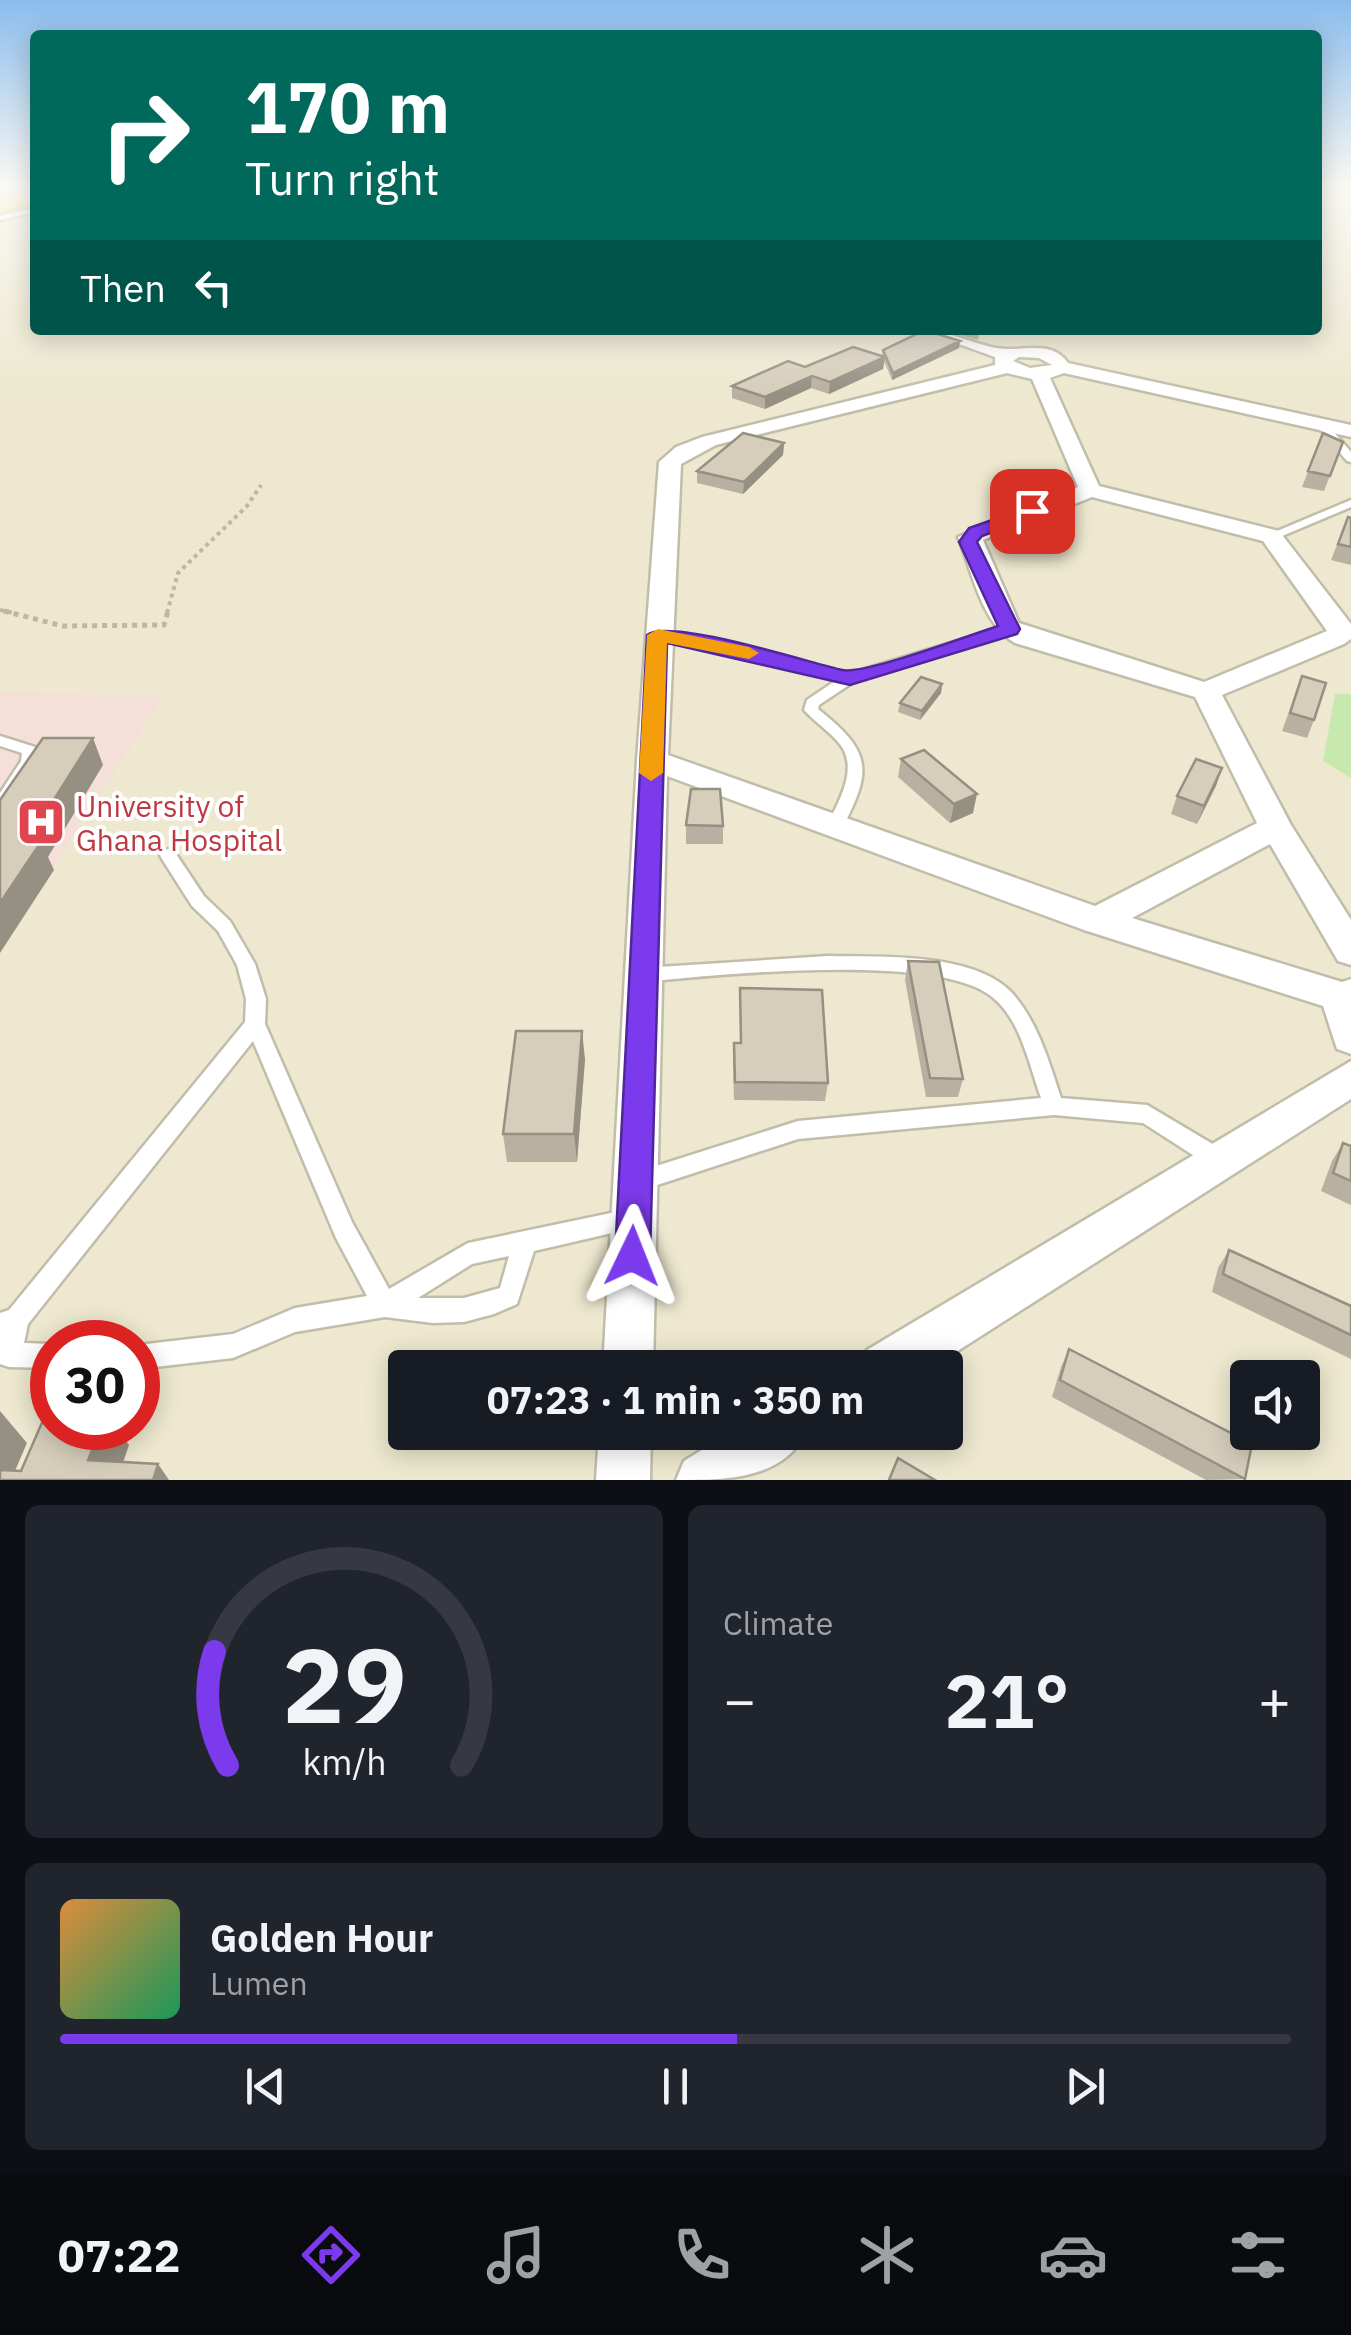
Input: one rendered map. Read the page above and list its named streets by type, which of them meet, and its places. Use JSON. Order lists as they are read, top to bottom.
{
  "places": {
    "hospital": ["University of Ghana Hospital"]
  },
  "page": {
    "turn": ["170 m", "Turn right"],
    "then": "Then",
    "limit": "30",
    "trip": "07:23 · 1 min · 350 m",
    "tile": "Climate",
    "heat": ["−", "21°", "+"],
    "song": ["Golden Hour", "Lumen"],
    "tabs": "07:22",
    "gauge": ["29", "km/h"]
  }
}
